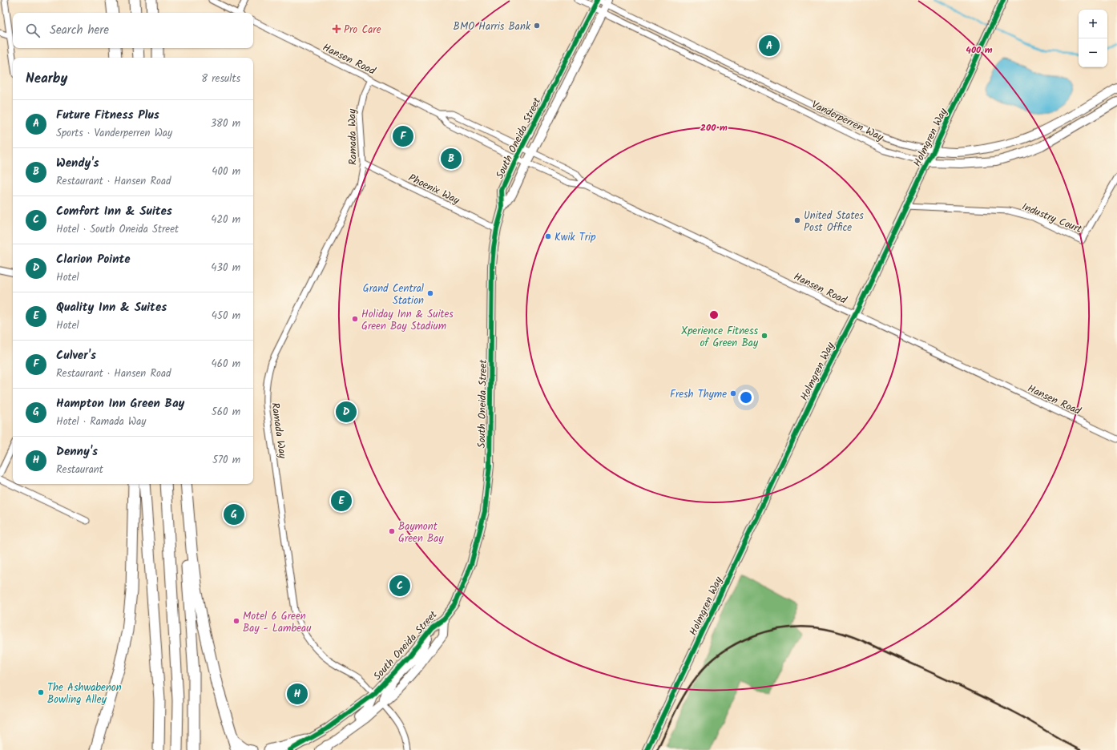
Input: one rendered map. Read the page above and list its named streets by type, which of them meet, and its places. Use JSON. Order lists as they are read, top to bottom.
{
  "streets": {
    "street": [
      "Hansen Road",
      "Vanderperren Way",
      "Ramada Way",
      "Holmgren Way",
      "South Oneida Street",
      "Phoenix Way",
      "Industry Court"
    ]
  },
  "crossings": [
    ["Hansen Road", "Ramada Way"],
    ["Hansen Road", "Holmgren Way"],
    ["Hansen Road", "South Oneida Street"],
    ["Vanderperren Way", "Holmgren Way"],
    ["Vanderperren Way", "South Oneida Street"],
    ["Ramada Way", "South Oneida Street"],
    ["Ramada Way", "Phoenix Way"],
    ["Holmgren Way", "Industry Court"],
    ["South Oneida Street", "Phoenix Way"]
  ],
  "places": {
    "other": [
      "BMO Harris Bank",
      "United States Post Office",
      "Kwik Trip",
      "Grand Central Station",
      "Holiday Inn & Suites Green Bay Stadium",
      "Xperience Fitness of Green Bay",
      "Fresh Thyme",
      "Baymont Green Bay",
      "Motel 6 Green Bay - Lambeau",
      "The Ashwabenon Bowling Alley"
    ],
    "health": ["Pro Care"]
  },
  "page": {
    "map_buttons": ["+", "−"],
    "search": "Search here",
    "pins": [
      "A",
      "F",
      "B",
      "D",
      "E",
      "G",
      "C",
      "H"
    ],
    "heading": ["Nearby", "8 results"],
    "list": [
      {
        "mark": "A",
        "name": "Future Fitness Plus",
        "note": "Sports · Vanderperren Way",
        "value": "380 m"
      },
      {
        "mark": "B",
        "name": "Wendy's",
        "note": "Restaurant · Hansen Road",
        "value": "400 m"
      },
      {
        "mark": "C",
        "name": "Comfort Inn & Suites",
        "note": "Hotel · South Oneida Street",
        "value": "420 m"
      },
      {
        "mark": "D",
        "name": "Clarion Pointe",
        "note": "Hotel",
        "value": "430 m"
      },
      {
        "mark": "E",
        "name": "Quality Inn & Suites",
        "note": "Hotel",
        "value": "450 m"
      },
      {
        "mark": "F",
        "name": "Culver's",
        "note": "Restaurant · Hansen Road",
        "value": "460 m"
      },
      {
        "mark": "G",
        "name": "Hampton Inn Green Bay",
        "note": "Hotel · Ramada Way",
        "value": "560 m"
      },
      {
        "mark": "H",
        "name": "Denny's",
        "note": "Restaurant",
        "value": "570 m"
      }
    ]
  },
  "rings": ["400 m", "200 m"]
}
